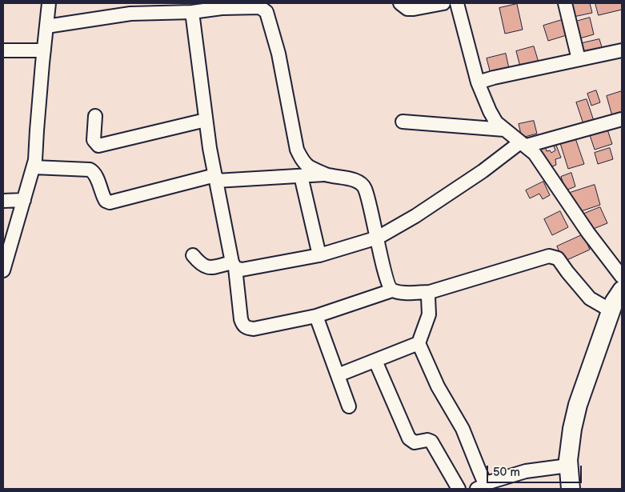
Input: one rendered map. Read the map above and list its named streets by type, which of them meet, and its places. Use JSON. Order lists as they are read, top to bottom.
{
  "scale_bar": "50 m"
}
